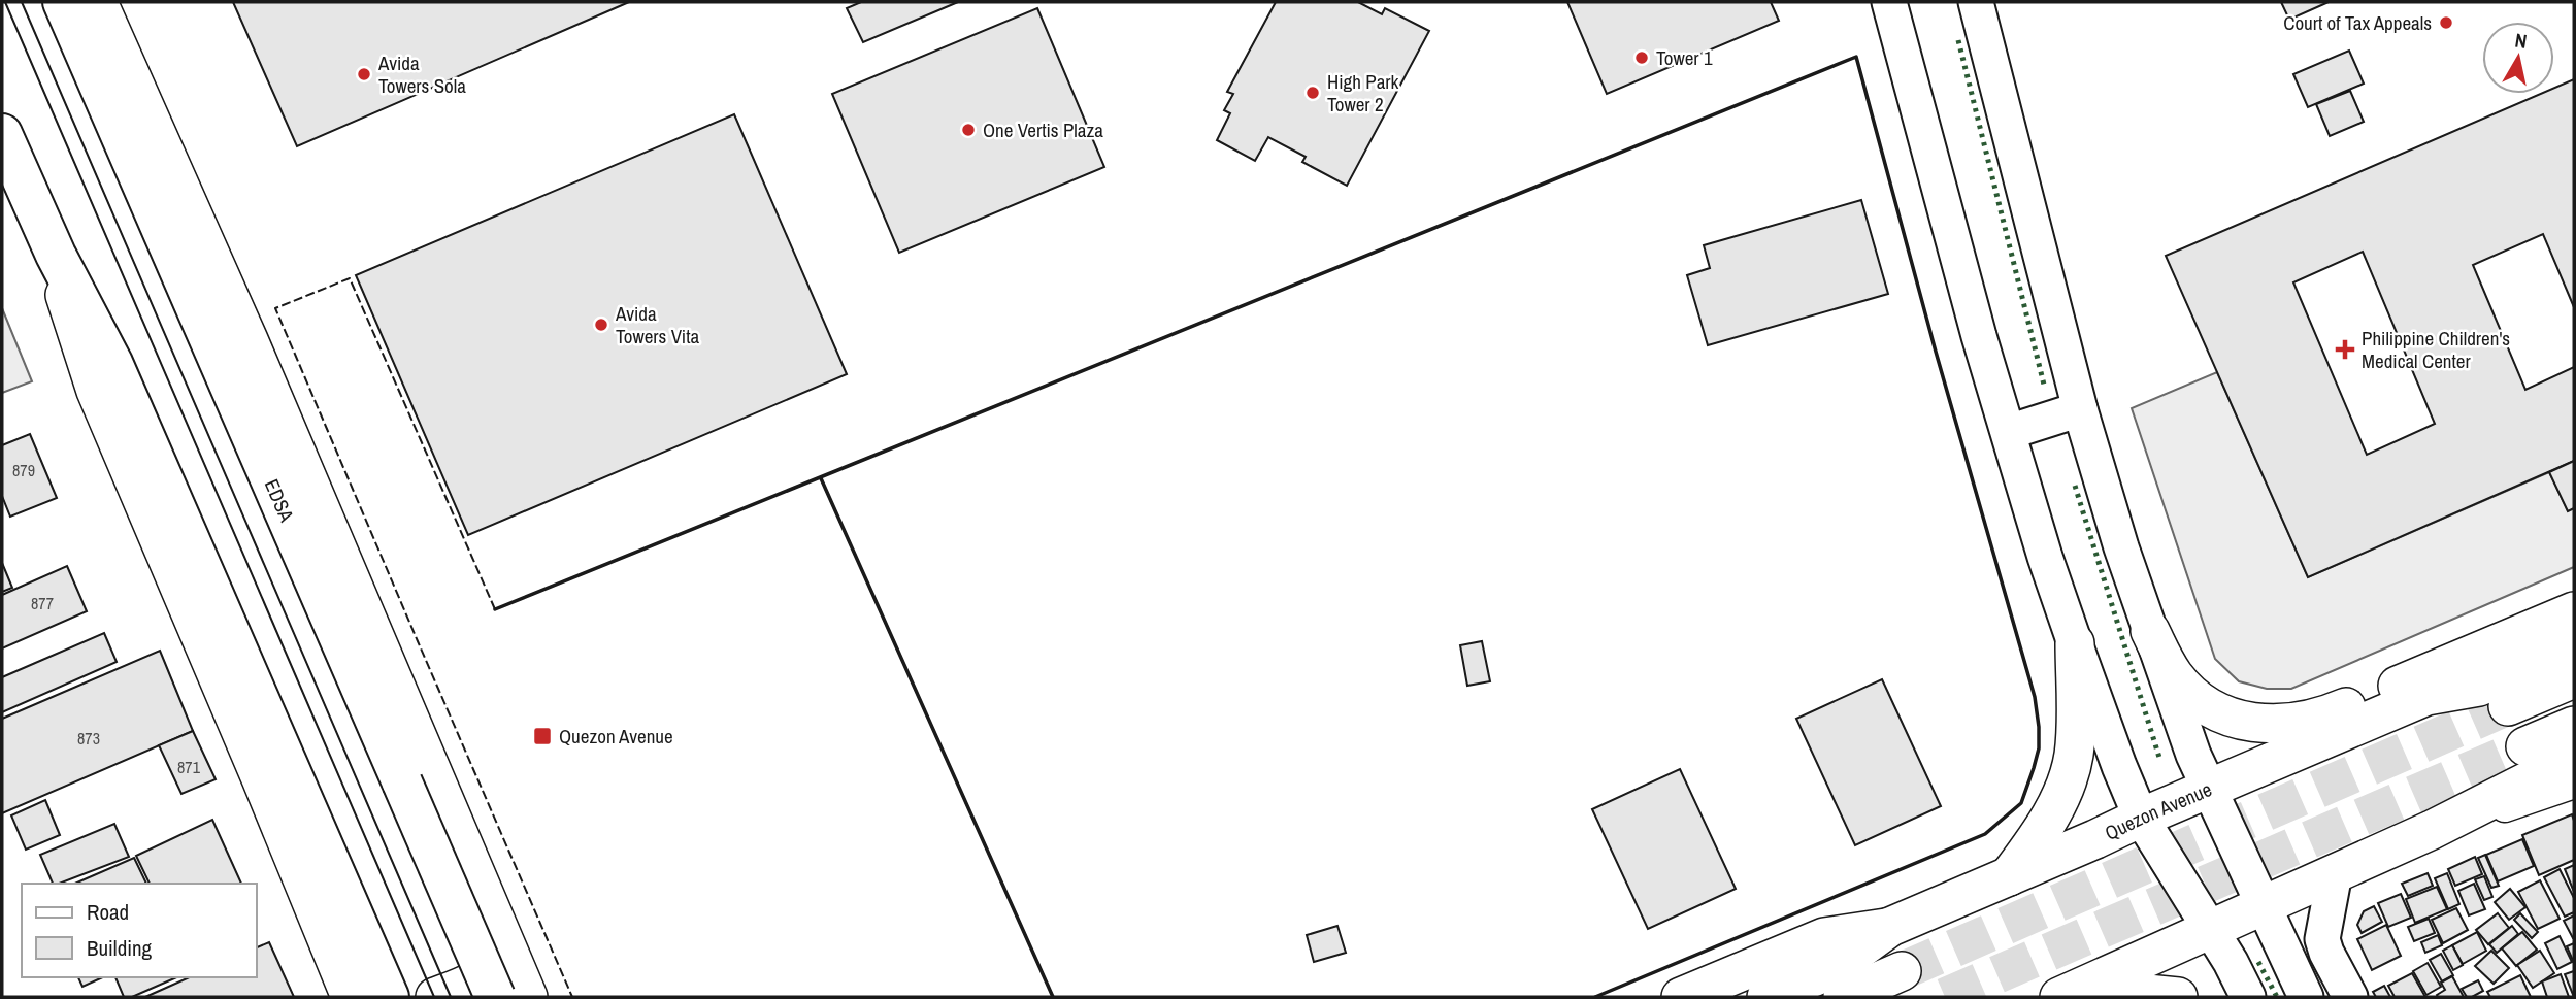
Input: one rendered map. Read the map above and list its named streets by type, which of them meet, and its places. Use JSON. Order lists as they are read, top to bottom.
{
  "streets": {
    "highway": ["EDSA"],
    "main road": ["Quezon Avenue"]
  },
  "places": {
    "other": [
      "Court of Tax Appeals",
      "Tower 1",
      "Avida Towers Sola",
      "High Park Tower 2",
      "One Vertis Plaza",
      "Avida Towers Vita"
    ],
    "health": ["Philippine Children's Medical Center"],
    "transit": ["Quezon Avenue"]
  },
  "house_numbers": [
    "879",
    "877",
    "873",
    "871"
  ],
  "legend": ["Road", "Building"],
  "north": "top"
}
